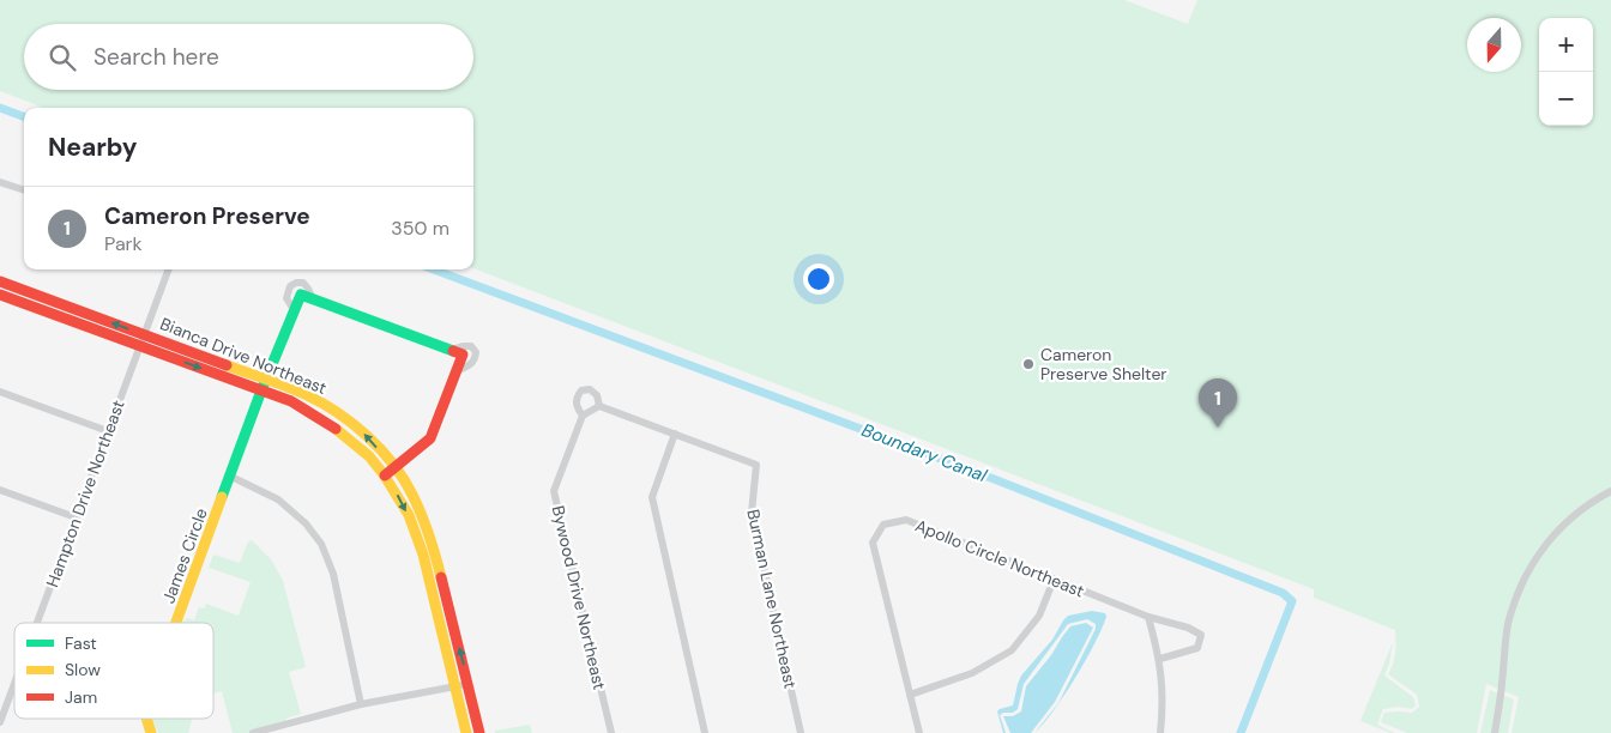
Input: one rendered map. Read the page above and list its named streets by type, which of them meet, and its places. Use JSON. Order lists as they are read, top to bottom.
{
  "streets": {
    "street": [
      "Bianca Drive Northeast",
      "Hampton Drive Northeast",
      "James Circle",
      "Apollo Circle Northeast",
      "Bywood Drive Northeast",
      "Burman Lane Northeast"
    ]
  },
  "crossings": [
    ["Bianca Drive Northeast", "Hampton Drive Northeast"],
    ["Bianca Drive Northeast", "James Circle"]
  ],
  "water": ["Boundary Canal"],
  "places": ["Cameron Preserve Shelter"],
  "legend": ["Fast", "Slow", "Jam"],
  "north": "bottom",
  "page": {
    "map_buttons": ["+", "−"],
    "search": "Search here",
    "heading": "Nearby",
    "list": [
      {
        "mark": "1",
        "name": "Cameron Preserve",
        "note": "Park",
        "value": "350 m"
      }
    ],
    "pins": "1"
  }
}
